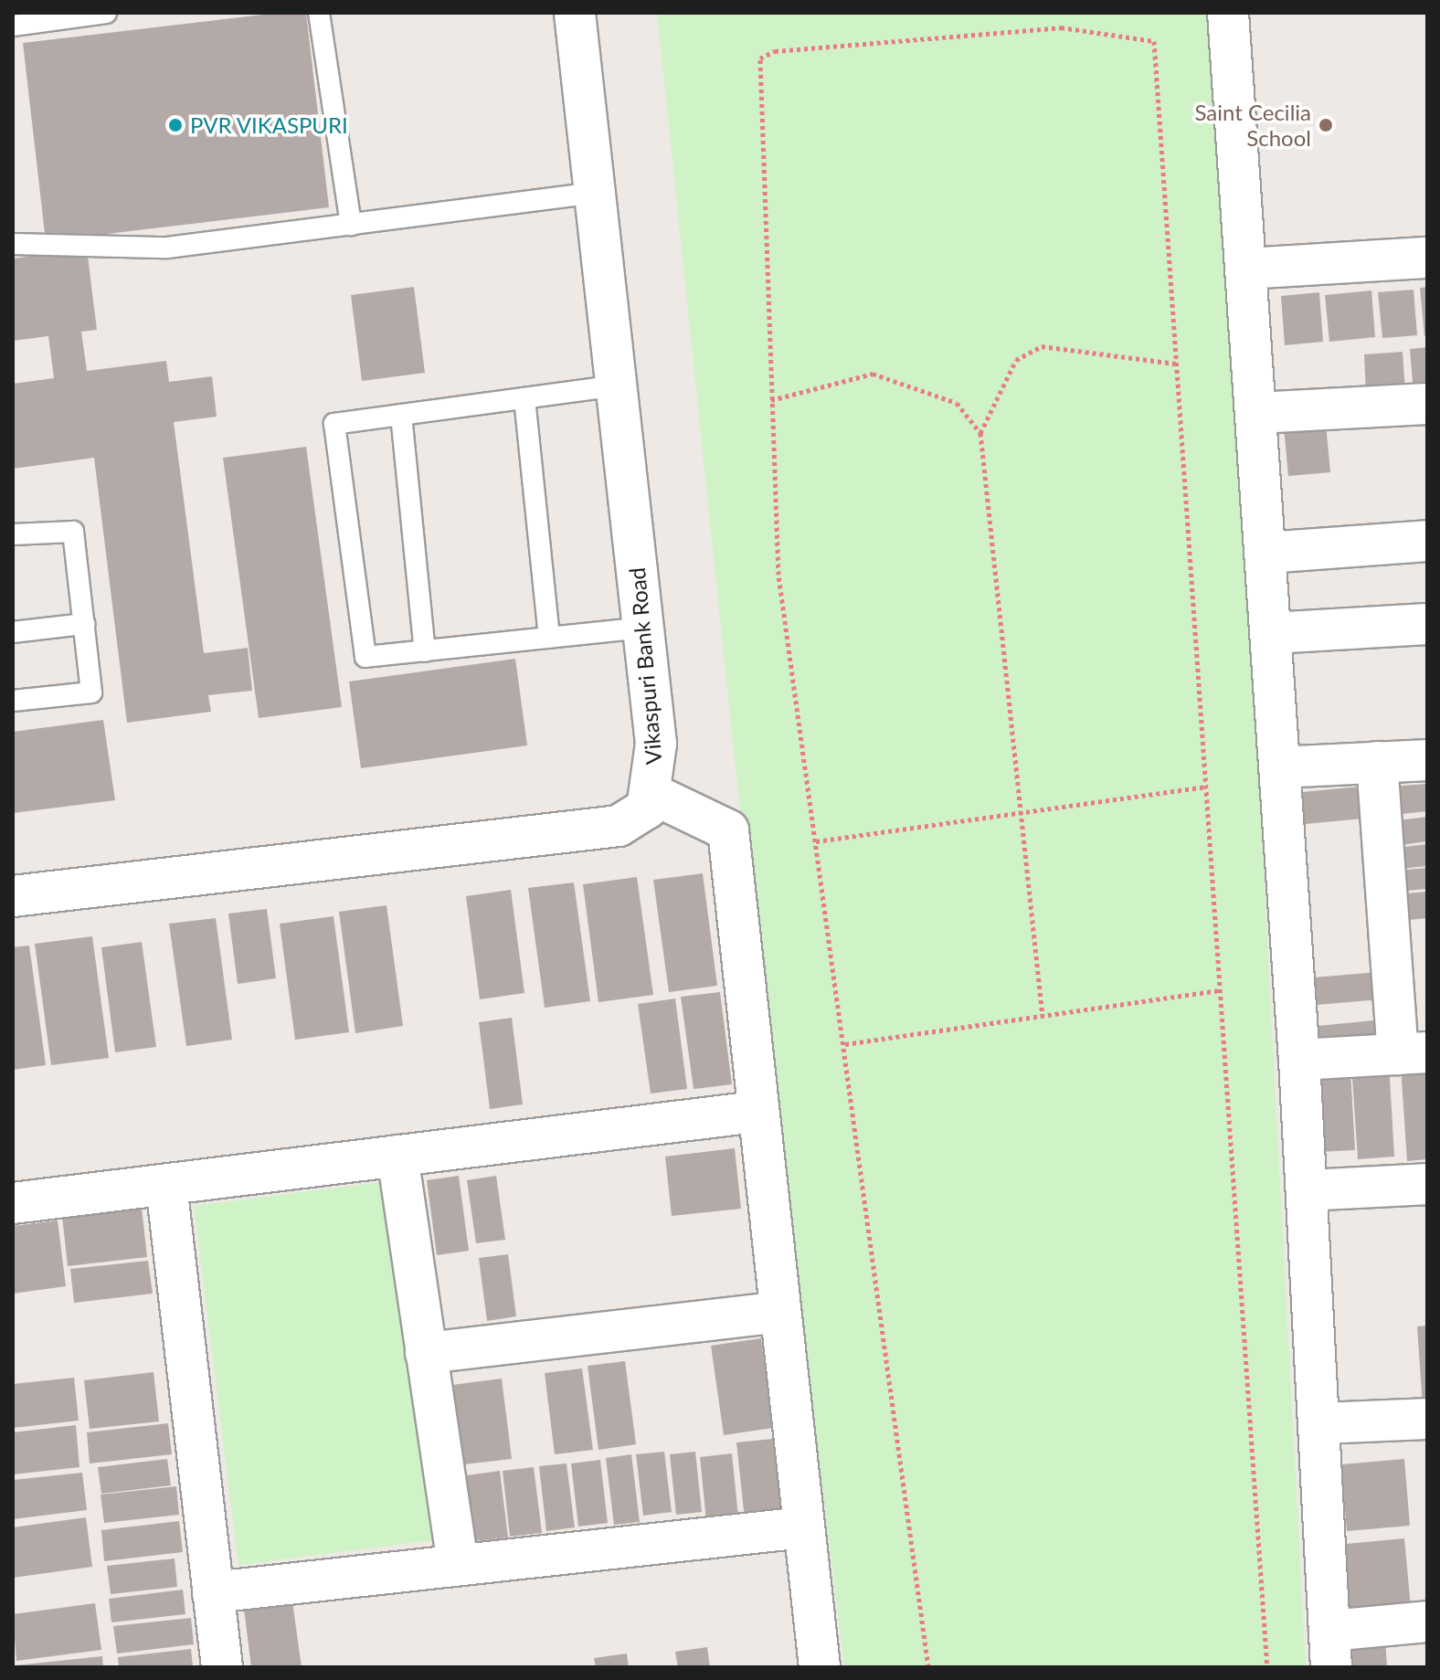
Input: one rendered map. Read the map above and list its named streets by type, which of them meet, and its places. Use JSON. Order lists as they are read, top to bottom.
{
  "streets": {
    "street": ["Vikaspuri Bank Road"]
  },
  "places": ["PVR VIKASPURI", "Saint Cecilia School"]
}
